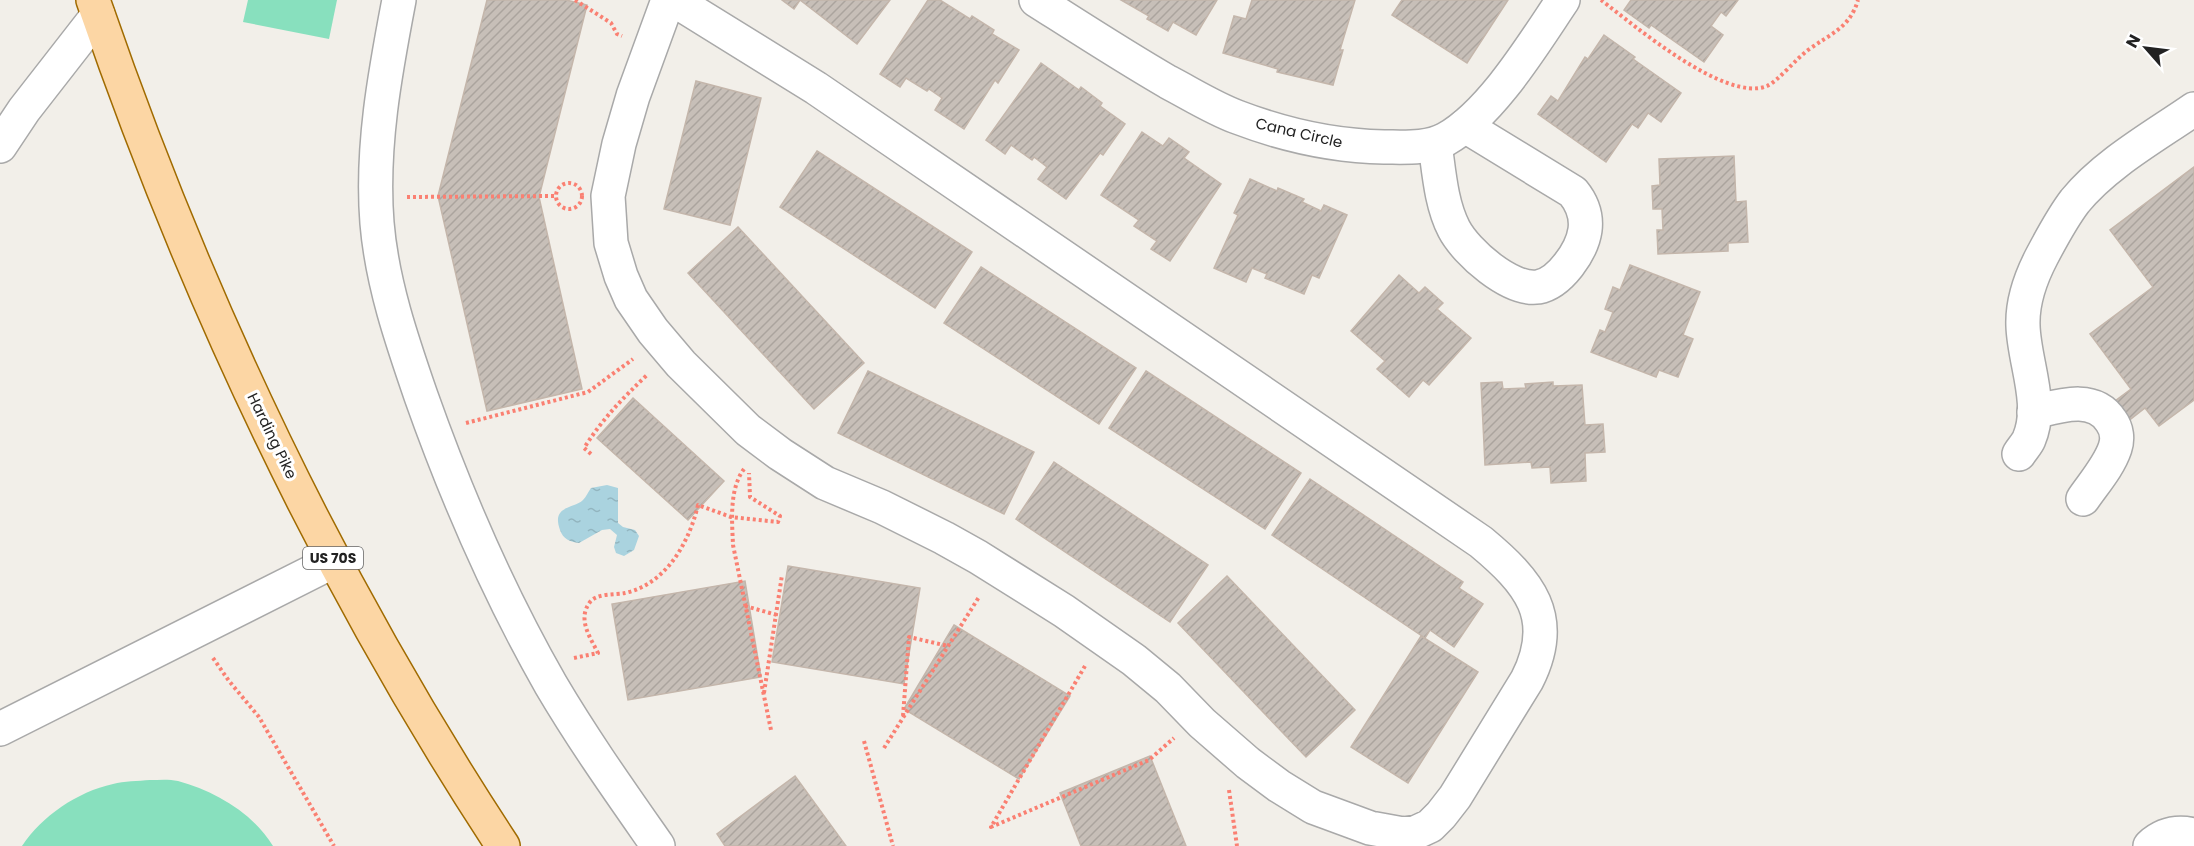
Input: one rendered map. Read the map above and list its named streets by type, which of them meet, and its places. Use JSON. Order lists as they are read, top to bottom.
{
  "streets": {
    "main road": ["Harding Pike", "US 70S"],
    "street": ["Cana Circle"]
  },
  "north": "top left"
}
